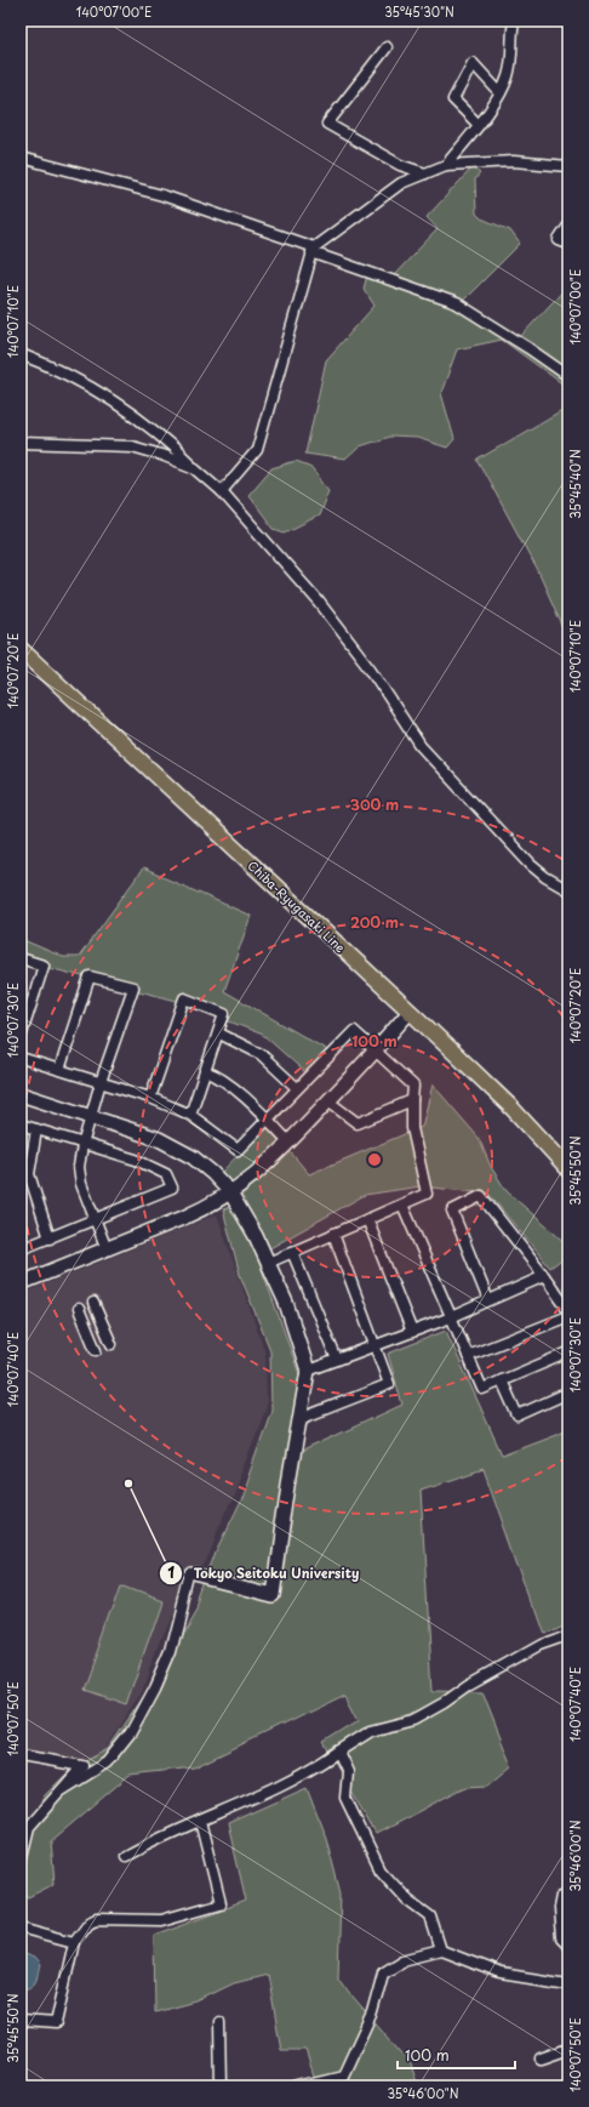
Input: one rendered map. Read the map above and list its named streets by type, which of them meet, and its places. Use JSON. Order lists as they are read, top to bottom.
{
  "streets": {
    "main road": ["Chiba-Ryugasaki Line"]
  },
  "places": ["Tokyo Seitoku University"],
  "scale_bar": "100 m",
  "coordinates": [
    "140°07'00\"E",
    "35°45'30\"N",
    "140°07'10\"E",
    "35°45'40\"N",
    "140°07'20\"E",
    "140°07'30\"E",
    "35°45'50\"N",
    "140°07'40\"E",
    "140°07'50\"E",
    "35°46'00\"N"
  ],
  "rings": ["300 m", "200 m", "100 m"]
}
